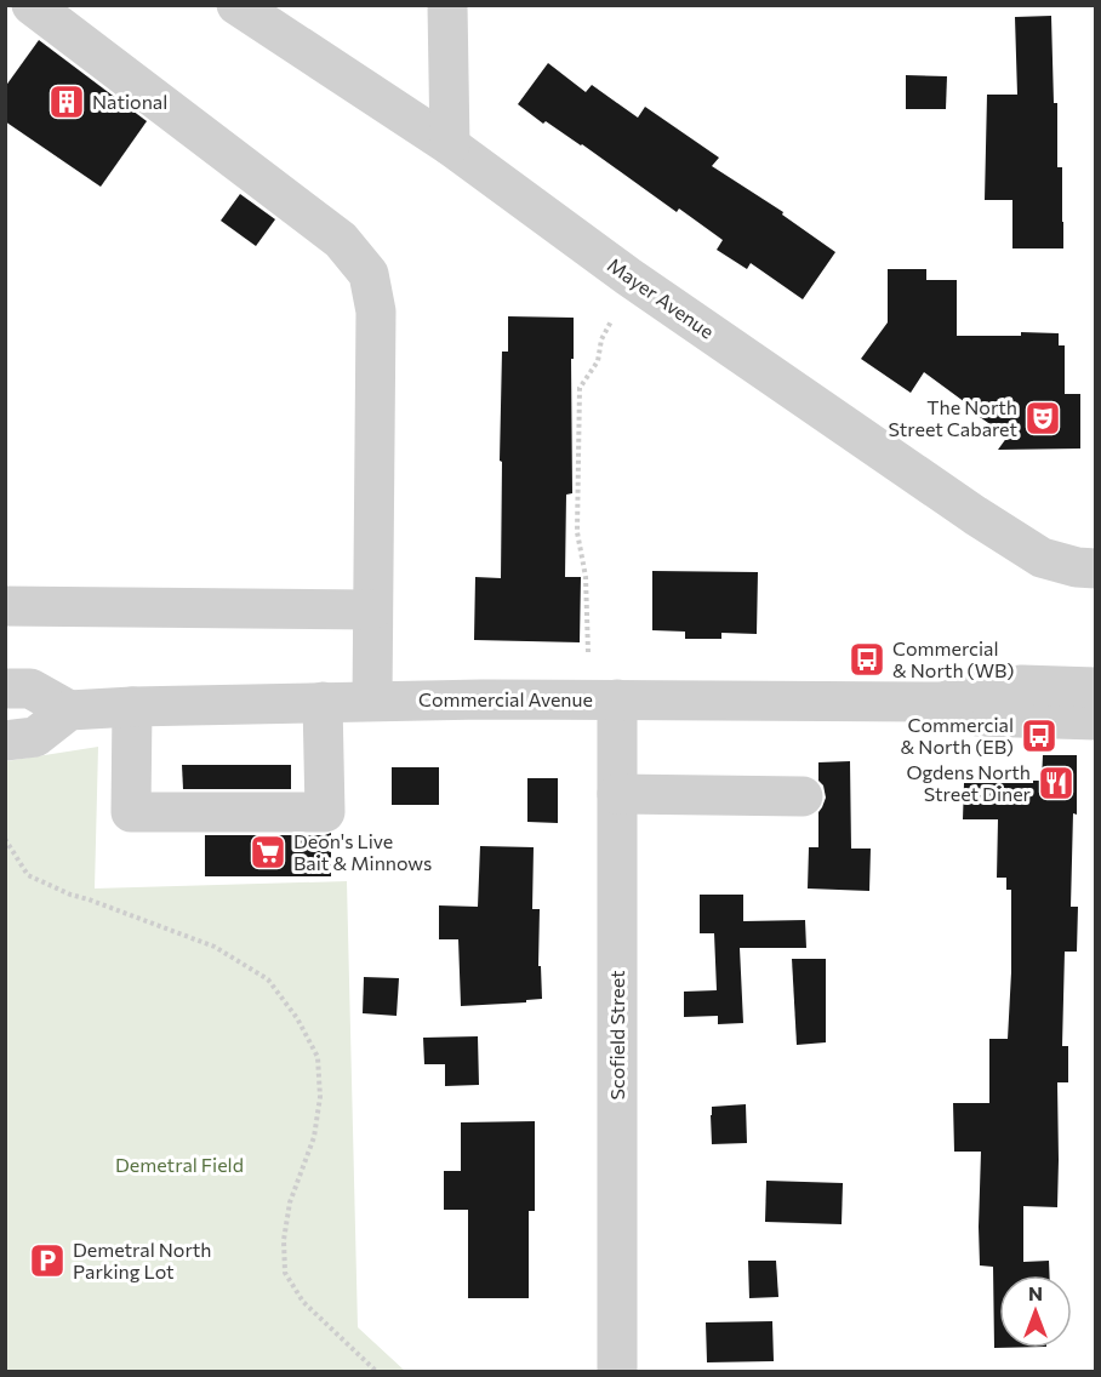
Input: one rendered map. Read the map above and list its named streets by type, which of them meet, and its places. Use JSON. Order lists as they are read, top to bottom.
{
  "streets": {
    "street": ["Mayer Avenue", "Commercial Avenue", "Scofield Street"]
  },
  "crossings": [
    ["Commercial Avenue", "Scofield Street"]
  ],
  "parks": ["Demetral Field"],
  "places": {
    "building": ["National"],
    "theatre": ["The North Street Cabaret"],
    "bus stop": ["Commercial & North (WB)", "Commercial & North (EB)"],
    "restaurant": ["Ogdens North Street Diner"],
    "supermarket": ["Deon's Live Bait & Minnows"],
    "parking": ["Demetral North Parking Lot"]
  },
  "north": "top"
}
